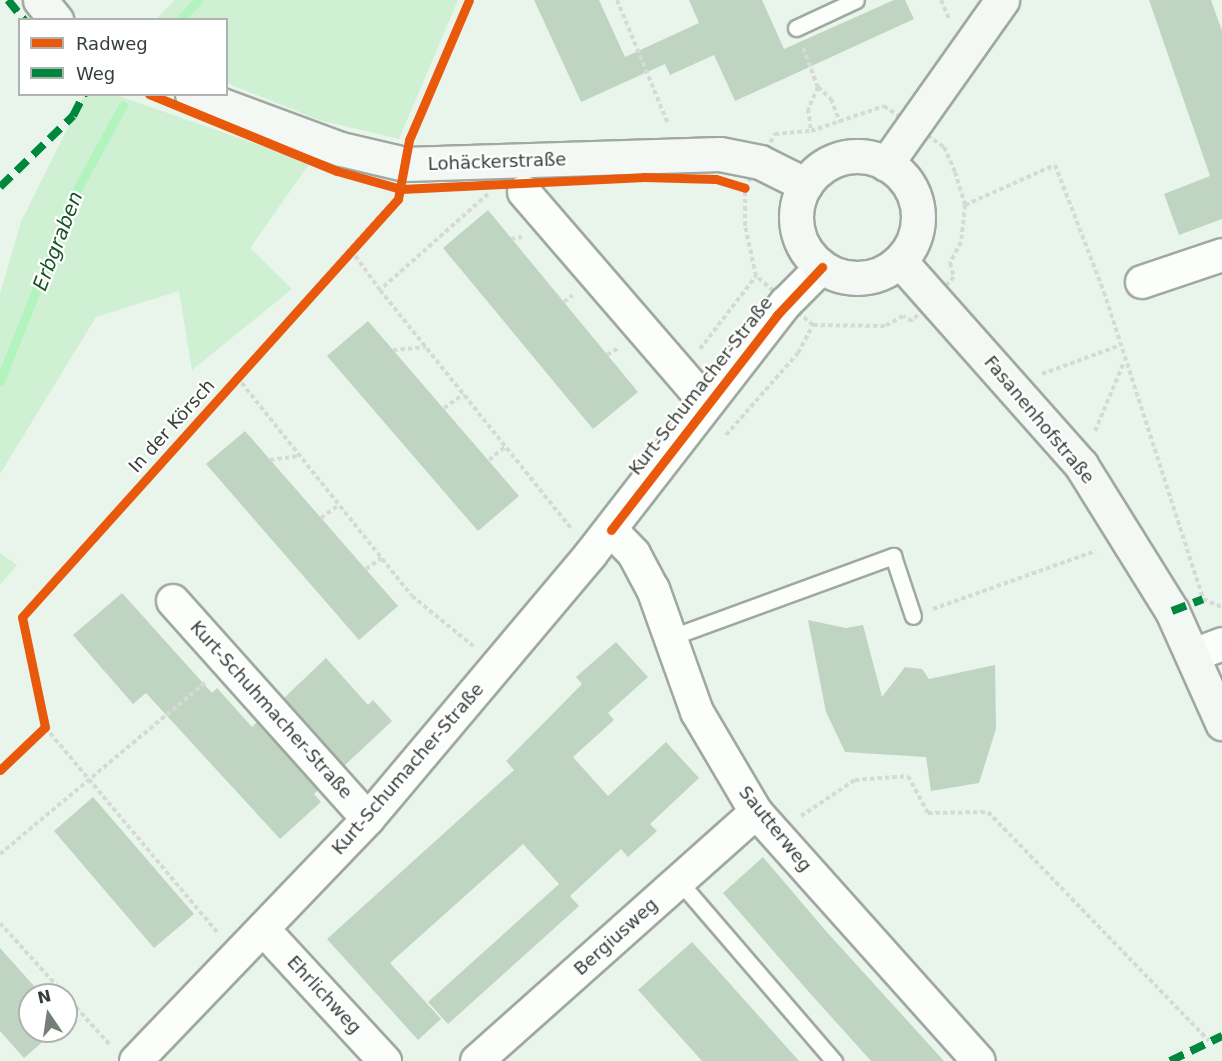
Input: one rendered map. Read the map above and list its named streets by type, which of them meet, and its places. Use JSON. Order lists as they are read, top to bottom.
{
  "streets": {
    "street": [
      "Lohäckerstraße",
      "Kurt-Schumacher-Straße",
      "Fasanenhofstraße",
      "Kurt-Schuhmacher-Straße",
      "Sautterweg",
      "Bergiusweg",
      "Ehrlichweg"
    ],
    "cycle path": ["In der Körsch"]
  },
  "crossings": [
    ["Lohäckerstraße", "Kurt-Schumacher-Straße"],
    ["Lohäckerstraße", "Fasanenhofstraße"],
    ["Lohäckerstraße", "In der Körsch"],
    ["Kurt-Schumacher-Straße", "Fasanenhofstraße"],
    ["Kurt-Schumacher-Straße", "Kurt-Schuhmacher-Straße"],
    ["Kurt-Schumacher-Straße", "Sautterweg"],
    ["Kurt-Schumacher-Straße", "Ehrlichweg"],
    ["Sautterweg", "Bergiusweg"]
  ],
  "water": ["Erbgraben"],
  "legend": ["Radweg", "Weg"],
  "north": "top"
}
